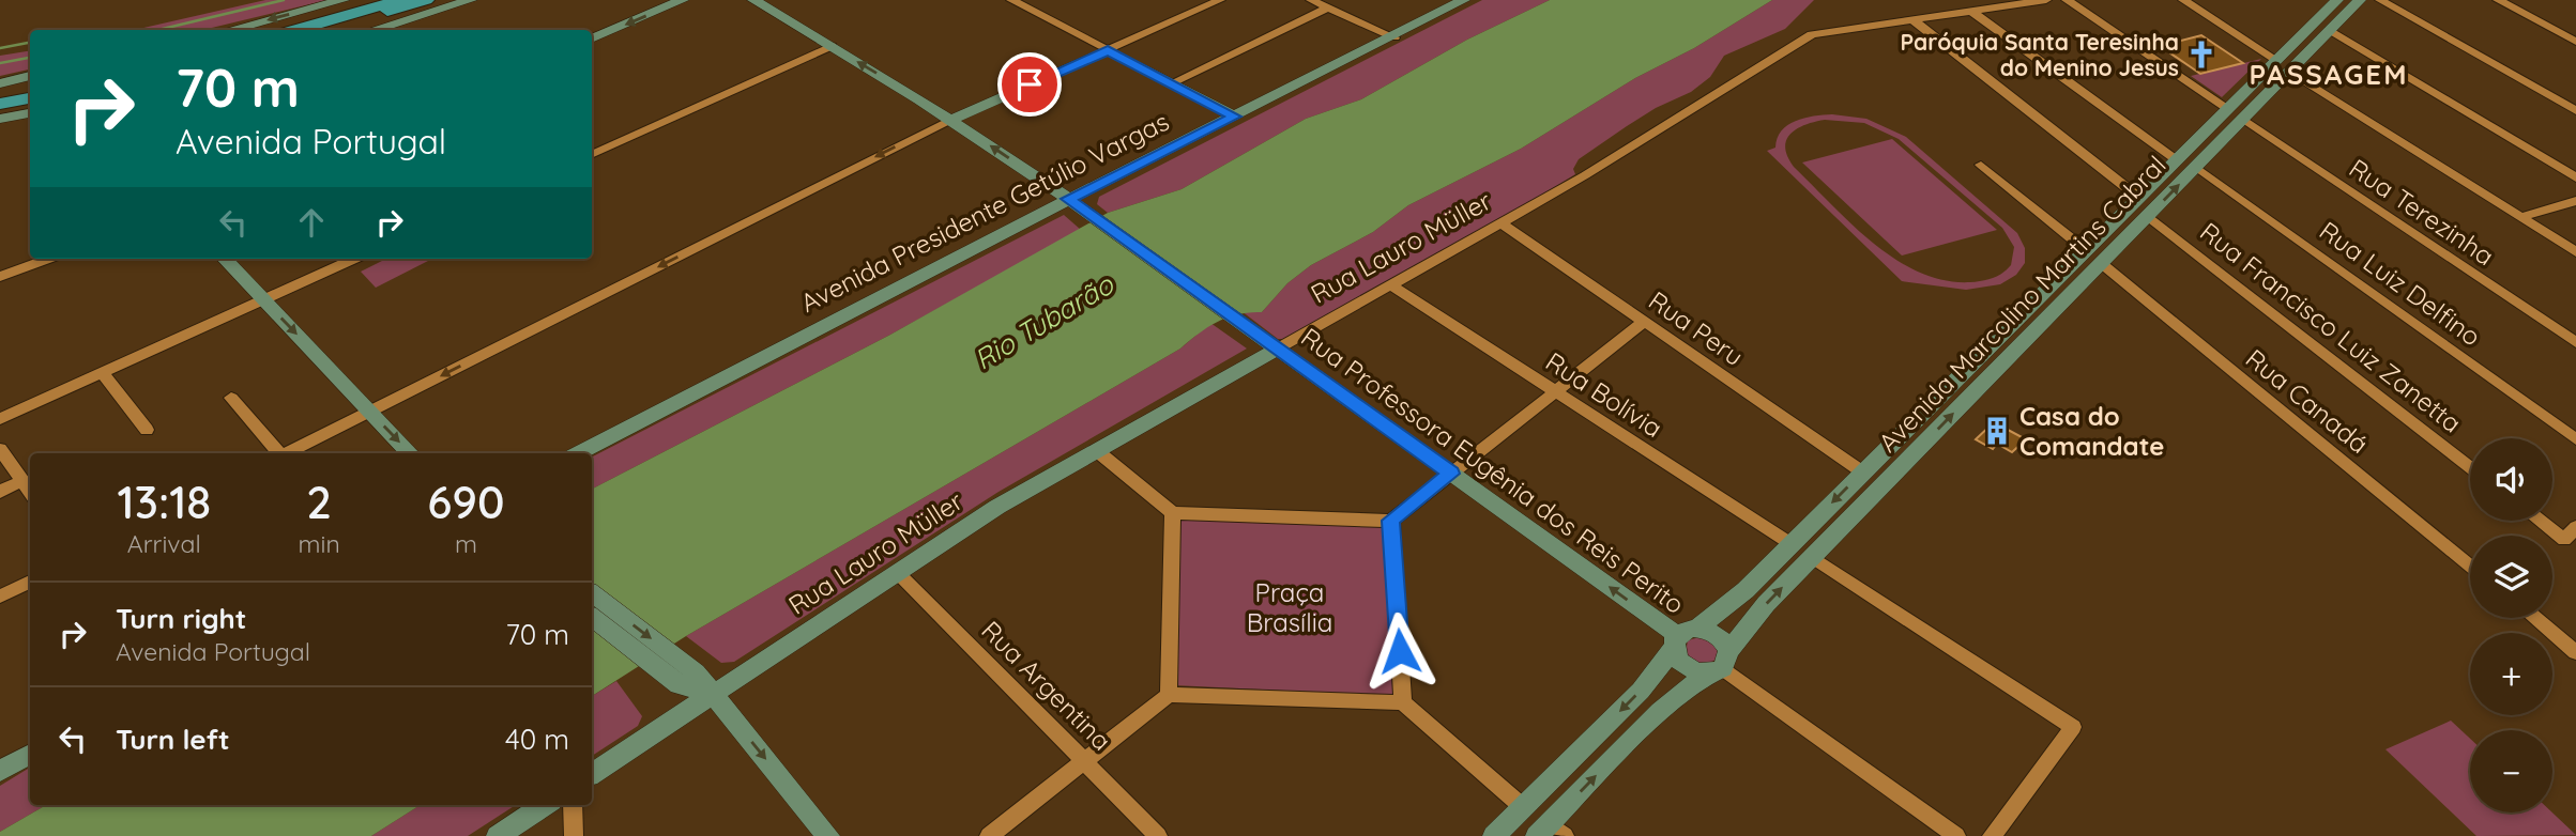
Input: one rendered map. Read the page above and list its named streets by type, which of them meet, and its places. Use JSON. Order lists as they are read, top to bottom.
{
  "streets": {
    "main road": [
      "Avenida Presidente Getúlio Vargas",
      "Rua Lauro Müller",
      "Avenida Marcolino Martins Cabral",
      "Rua Professora Eugênia dos Reis Perito"
    ],
    "street": [
      "Rua Terezinha",
      "Rua Luiz Delfino",
      "Rua Francisco Luiz Zanetta",
      "Rua Peru",
      "Rua Bolívia",
      "Rua Canadá",
      "Rua Argentina"
    ]
  },
  "crossings": [
    ["Avenida Presidente Getúlio Vargas", "Rua Professora Eugênia dos Reis Perito"],
    ["Rua Terezinha", "Avenida Marcolino Martins Cabral"],
    ["Rua Lauro Müller", "Rua Peru"],
    ["Rua Lauro Müller", "Rua Bolívia"],
    ["Rua Lauro Müller", "Rua Professora Eugênia dos Reis Perito"],
    ["Rua Lauro Müller", "Rua Argentina"],
    ["Rua Luiz Delfino", "Avenida Marcolino Martins Cabral"],
    ["Avenida Marcolino Martins Cabral", "Rua Francisco Luiz Zanetta"],
    ["Avenida Marcolino Martins Cabral", "Rua Peru"],
    ["Avenida Marcolino Martins Cabral", "Rua Bolívia"],
    ["Avenida Marcolino Martins Cabral", "Rua Canadá"],
    ["Avenida Marcolino Martins Cabral", "Rua Professora Eugênia dos Reis Perito"]
  ],
  "one_way": ["Rua Professora Eugênia dos Reis Perito"],
  "districts": ["PASSAGEM"],
  "water": ["Rio Tubarão"],
  "parks": ["Praça Brasília"],
  "places": {
    "church": ["Paróquia Santa Teresinha do Menino Jesus"],
    "building": ["Casa do Comandate"]
  },
  "page": {
    "turn": ["70 m", "Avenida Portugal"],
    "map_buttons": ["+", "−"],
    "eta": [
      "13:18",
      "Arrival",
      "2",
      "min",
      "690",
      "m"
    ],
    "list": [
      {
        "name": "Turn right",
        "note": "Avenida Portugal",
        "value": "70 m"
      },
      {
        "name": "Turn left",
        "value": "40 m"
      }
    ]
  }
}
